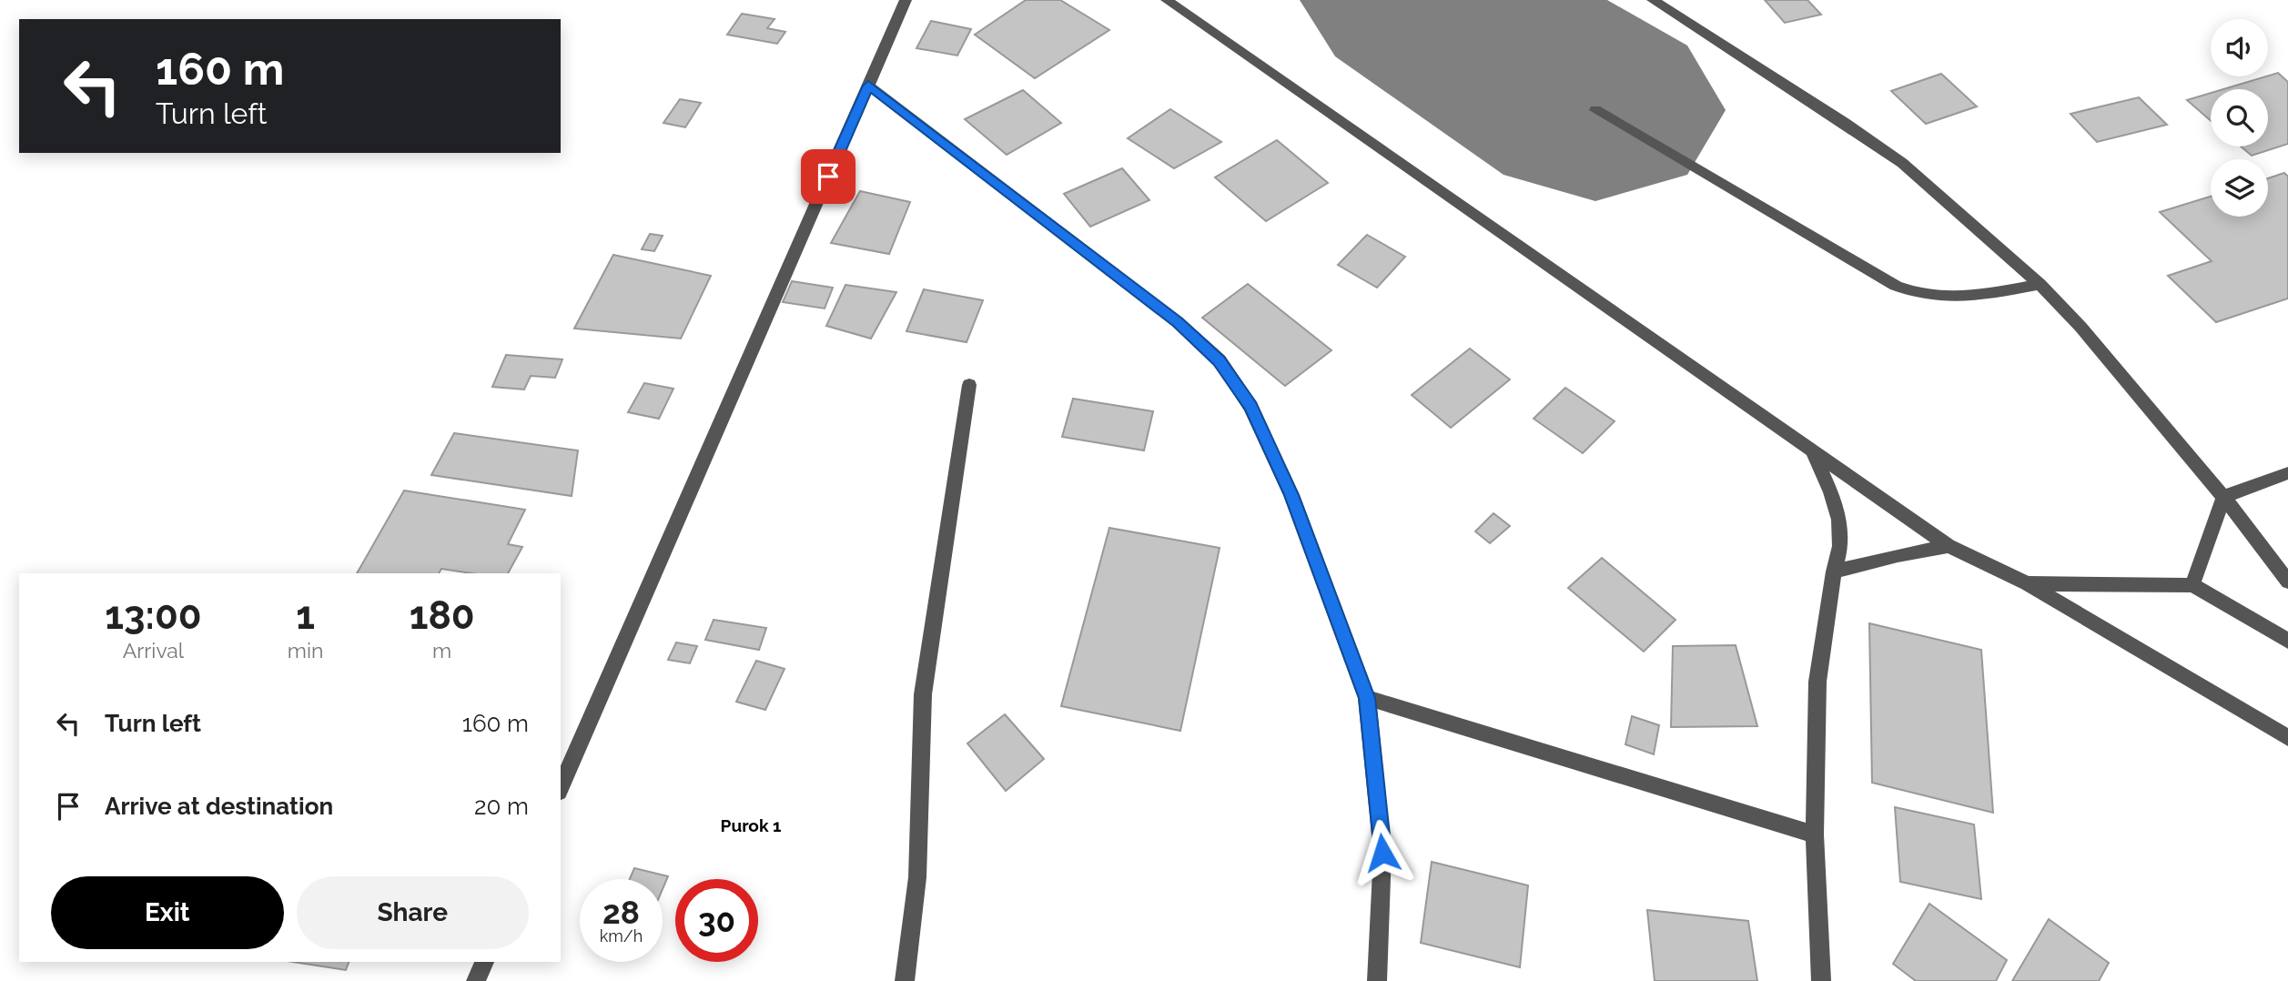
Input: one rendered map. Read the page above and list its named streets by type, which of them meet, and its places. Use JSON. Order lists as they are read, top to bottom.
{
  "districts": ["Purok 1"],
  "page": {
    "turn": ["160 m", "Turn left"],
    "eta": [
      "13:00",
      "Arrival",
      "1",
      "min",
      "180",
      "m"
    ],
    "list": [
      {
        "name": "Turn left",
        "value": "160 m"
      },
      {
        "name": "Arrive at destination",
        "value": "20 m"
      }
    ],
    "buttons": ["Exit", "Share"],
    "speed": "28 km/h",
    "limit": "30"
  }
}
